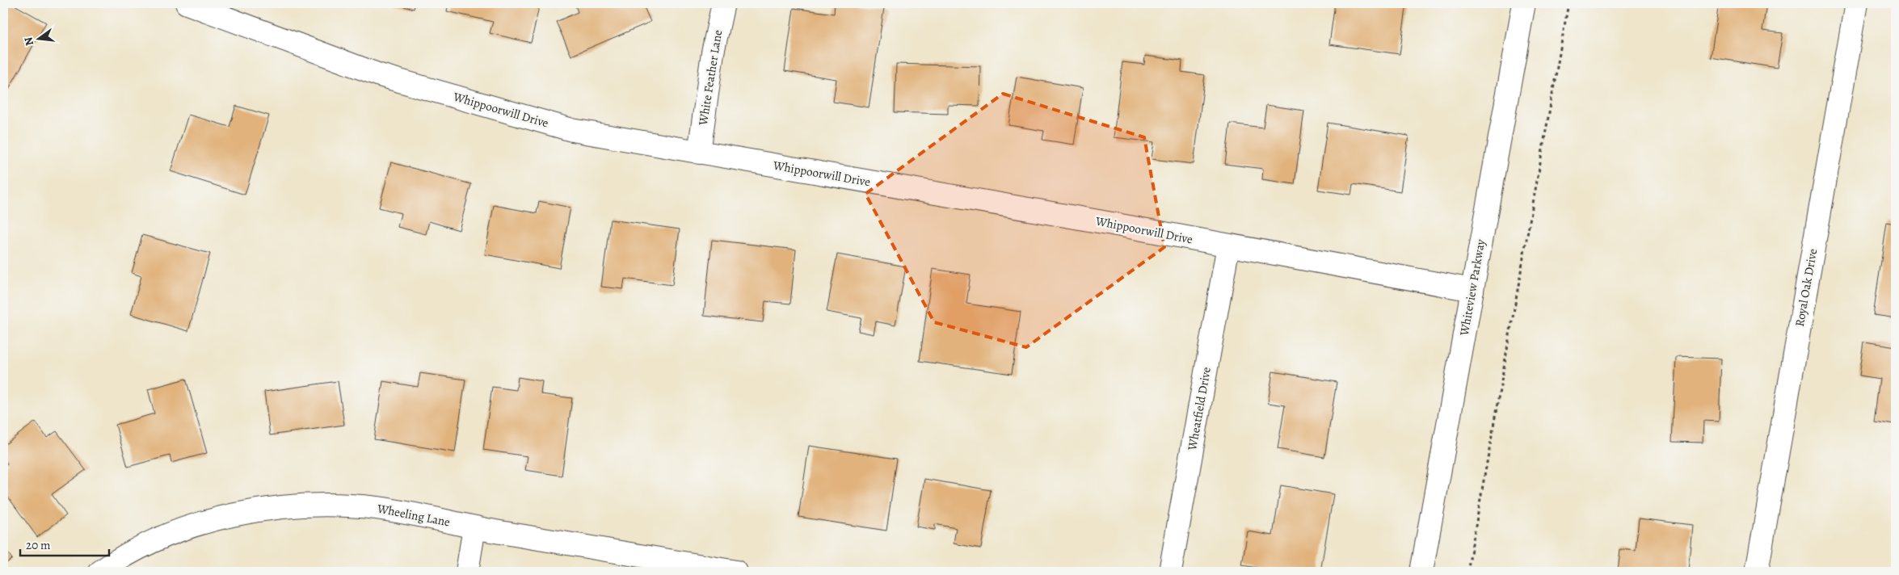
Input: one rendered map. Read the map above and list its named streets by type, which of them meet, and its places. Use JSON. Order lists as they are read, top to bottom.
{
  "streets": {
    "street": [
      "White Feather Lane",
      "Whippoorwill Drive",
      "Whiteview Parkway",
      "Royal Oak Drive",
      "Wheatfield Drive",
      "Wheeling Lane"
    ]
  },
  "crossings": [
    ["White Feather Lane", "Whippoorwill Drive"],
    ["Whippoorwill Drive", "Whiteview Parkway"],
    ["Whippoorwill Drive", "Wheatfield Drive"]
  ],
  "scale_bar": "20 m",
  "north": "left"
}
